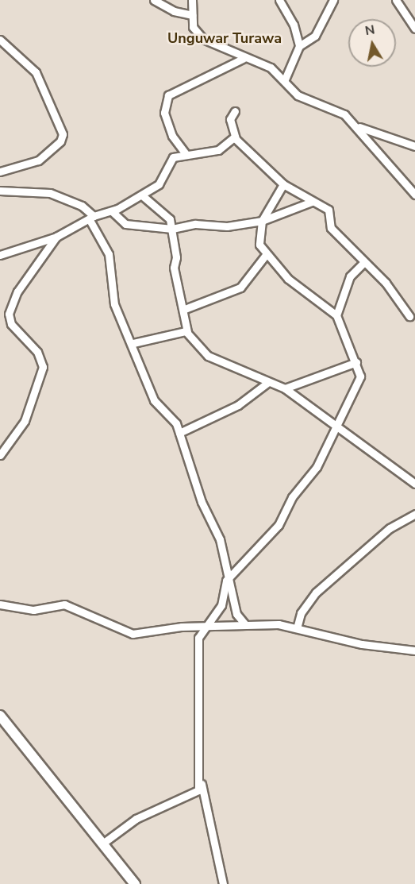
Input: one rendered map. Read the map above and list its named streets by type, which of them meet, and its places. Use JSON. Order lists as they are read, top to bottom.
{
  "districts": ["Unguwar Turawa"],
  "north": "top"
}
